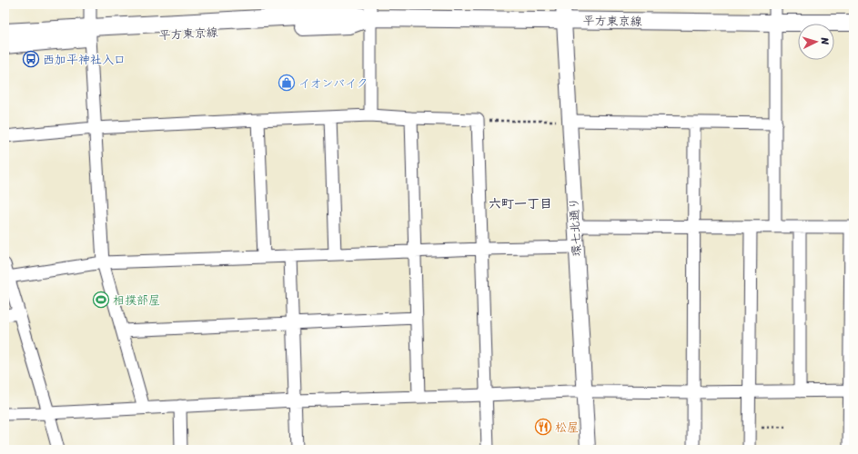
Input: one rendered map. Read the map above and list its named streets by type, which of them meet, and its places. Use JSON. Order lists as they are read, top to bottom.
{
  "streets": {
    "main road": ["平方東京線"],
    "street": ["環七北通り"]
  },
  "crossings": [
    ["平方東京線", "環七北通り"]
  ],
  "districts": ["六町一丁目"],
  "places": {
    "bus stop": ["西加平神社入口"],
    "shop": ["イオンバイク"],
    "sports": ["相撲部屋"],
    "restaurant": ["松屋"]
  },
  "north": "right"
}
